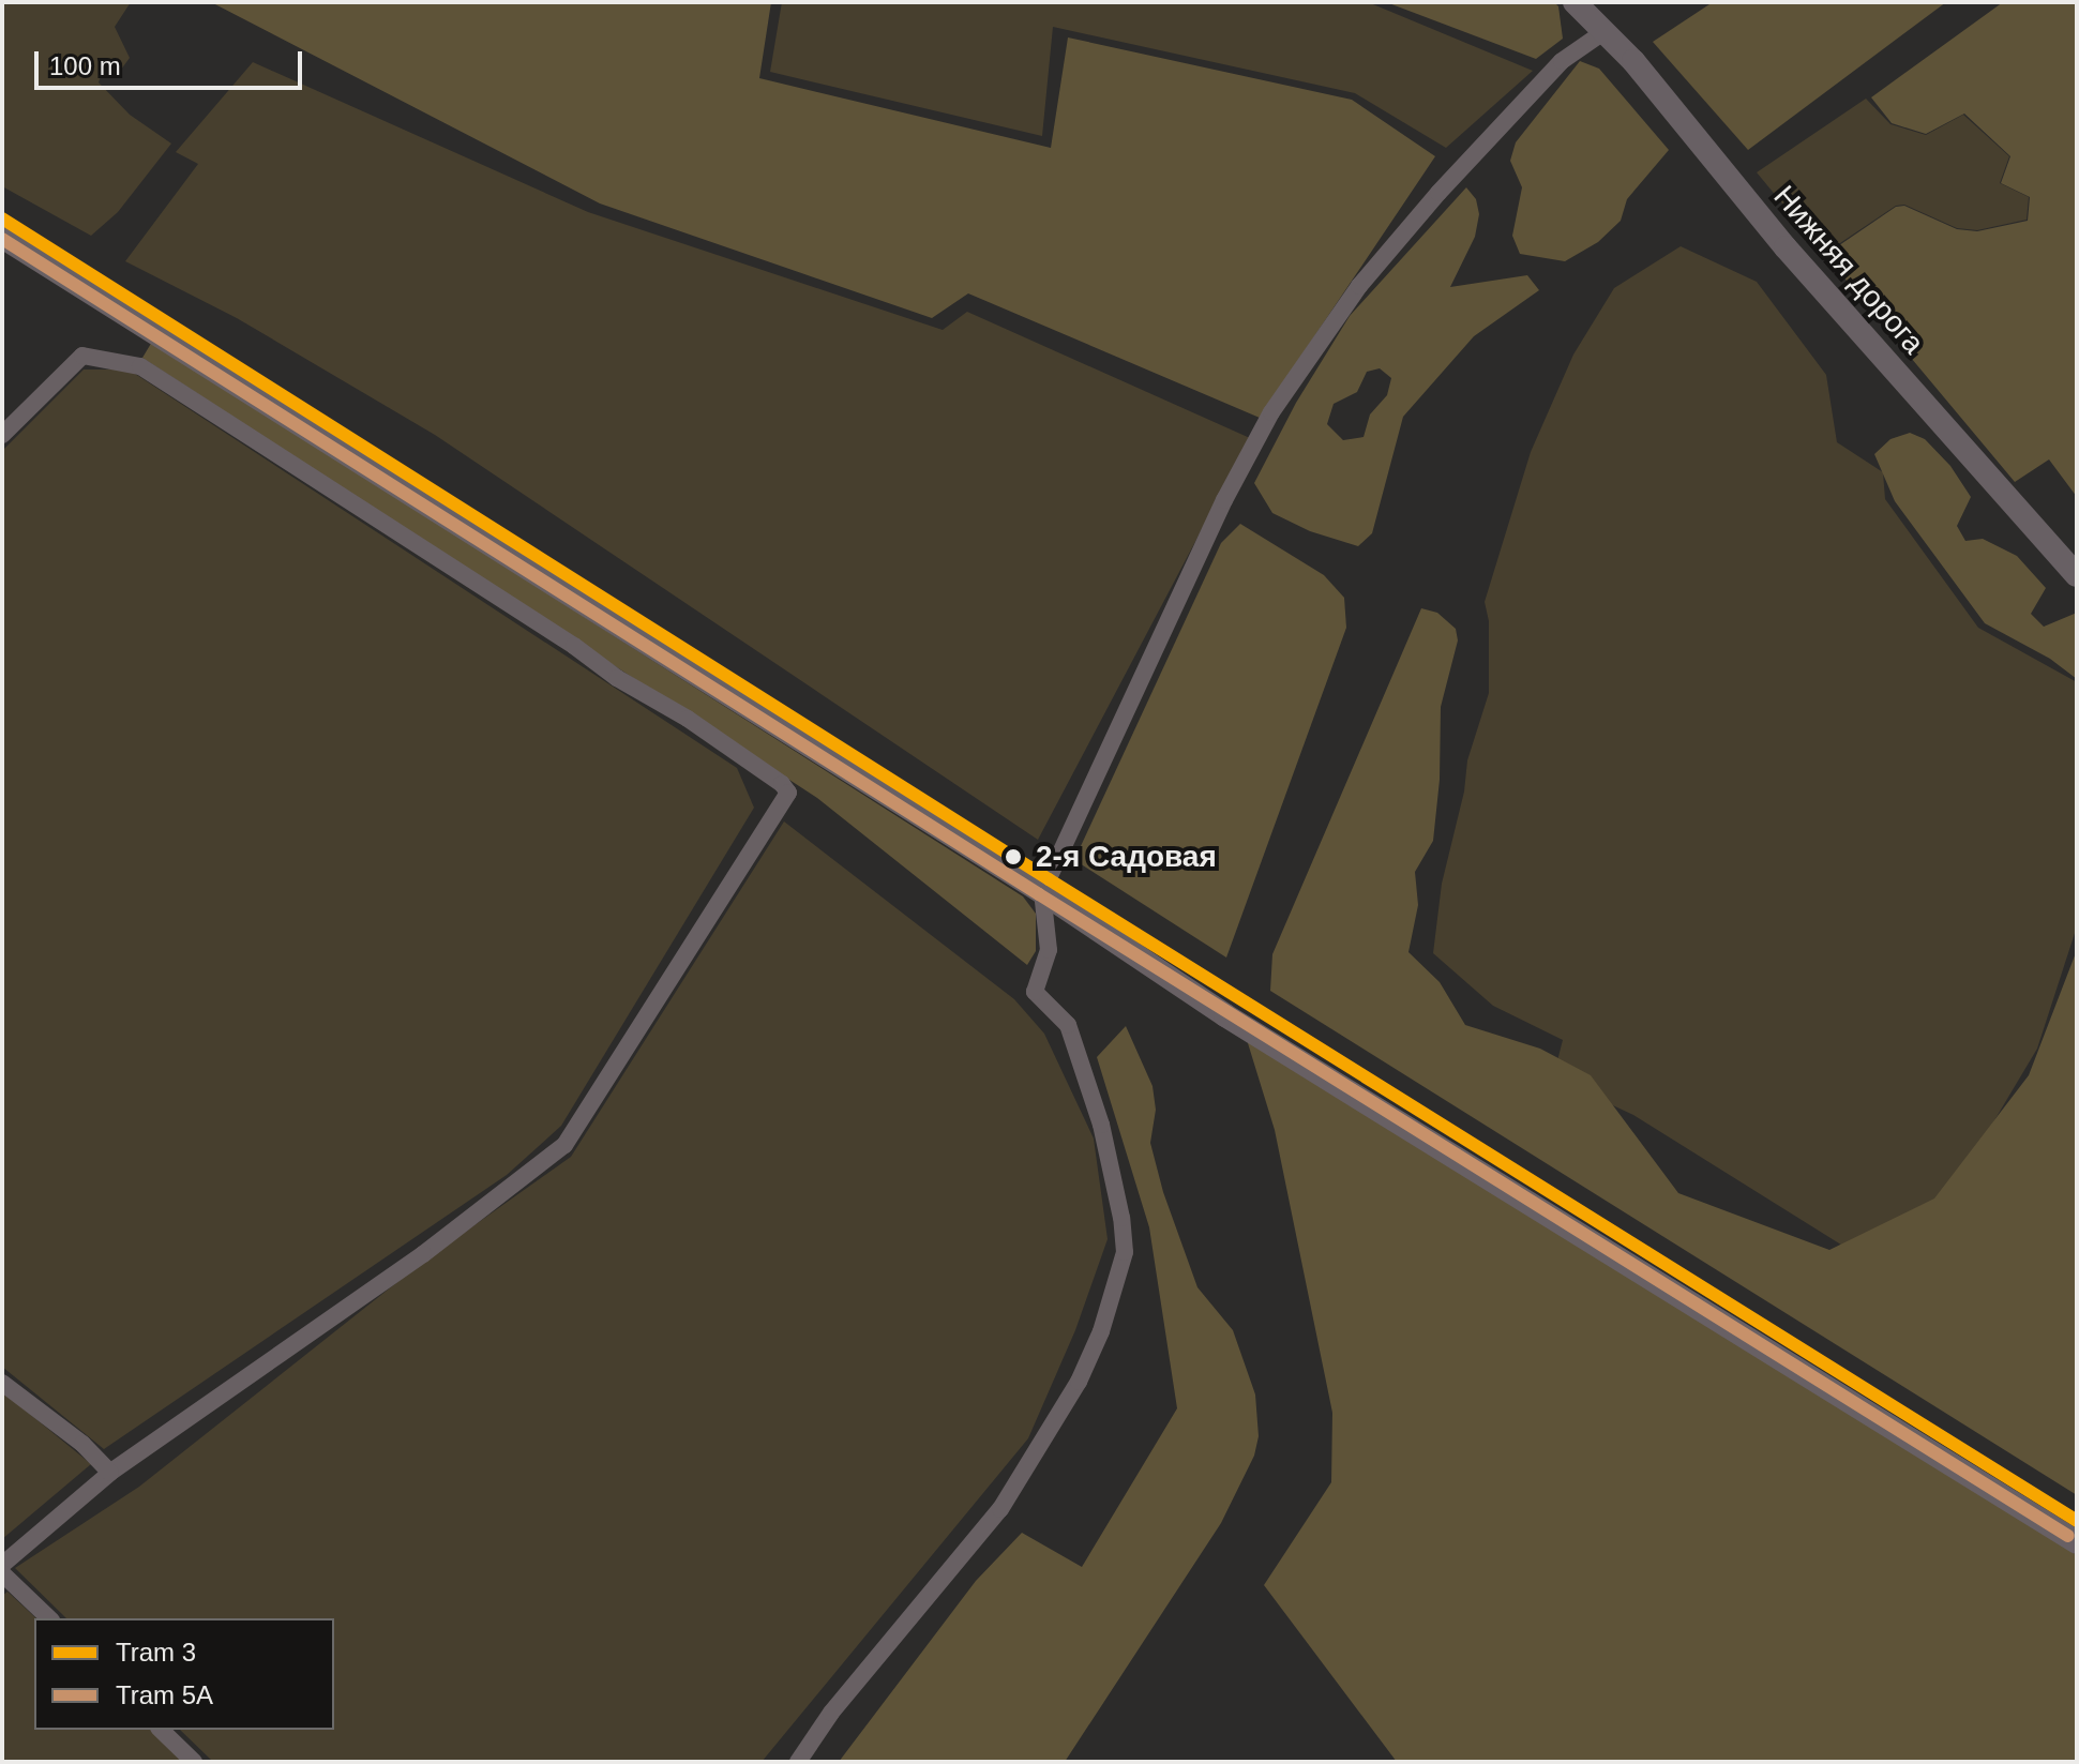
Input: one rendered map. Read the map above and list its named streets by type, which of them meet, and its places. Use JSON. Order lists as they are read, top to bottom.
{
  "streets": {
    "main road": ["Нижняя дорога"]
  },
  "places": ["2-я Садовая"],
  "lines": ["tram line 3", "tram line 5А"],
  "legend": ["Tram 3", "Tram 5А"],
  "scale_bar": "100 m"
}
